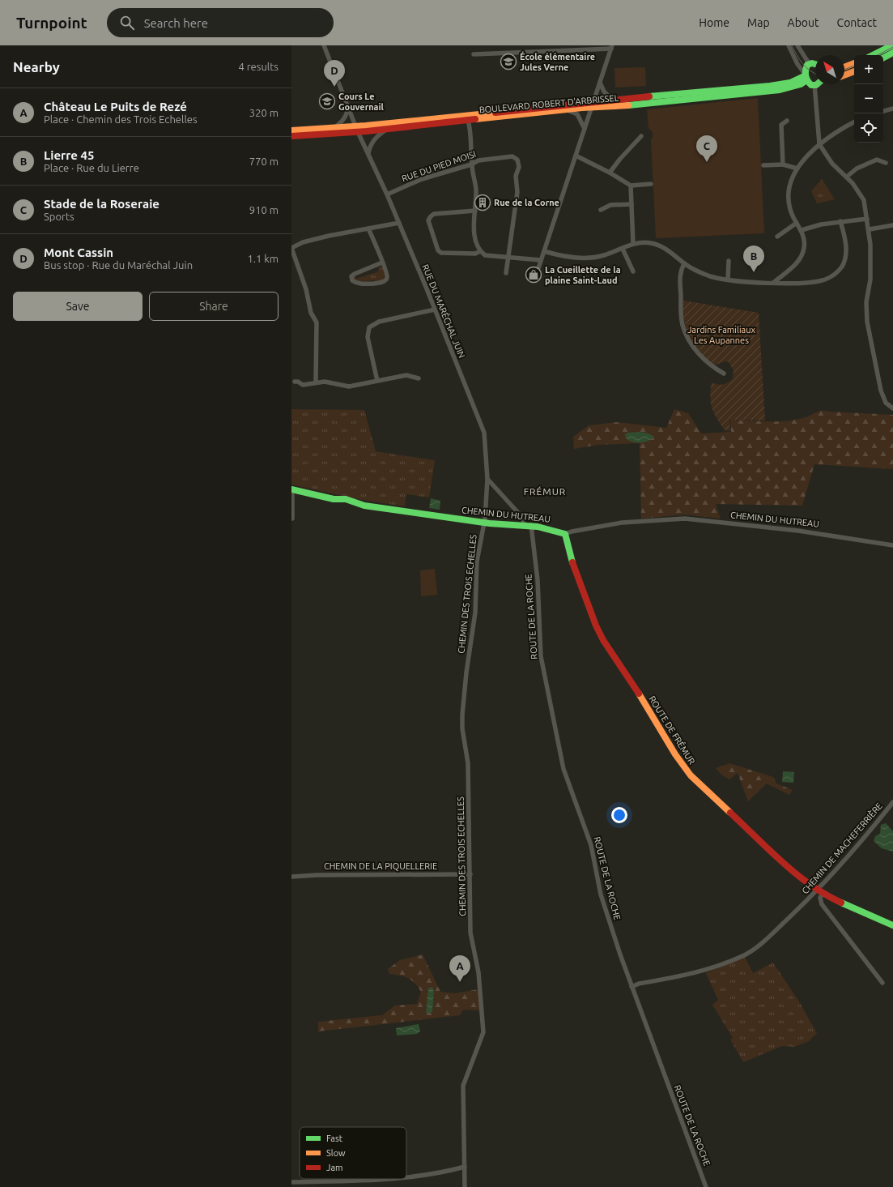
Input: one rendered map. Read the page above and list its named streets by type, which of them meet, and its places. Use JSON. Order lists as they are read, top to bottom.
{
  "streets": {
    "street": [
      "BOULEVARD ROBERT D'ARBRISSEL",
      "RUE DU PIED MOISI",
      "RUE DU MARÉCHAL JUIN",
      "CHEMIN DU HUTREAU",
      "CHEMIN DES TROIS ECHELLES",
      "ROUTE DE LA ROCHE",
      "ROUTE DE FRÉMUR",
      "CHEMIN DE MACHEFERRIÈRE",
      "CHEMIN DE LA PIQUELLERIE"
    ]
  },
  "crossings": [
    ["BOULEVARD ROBERT D'ARBRISSEL", "RUE DU MARÉCHAL JUIN"],
    ["RUE DU PIED MOISI", "RUE DU MARÉCHAL JUIN"],
    ["RUE DU MARÉCHAL JUIN", "CHEMIN DU HUTREAU"],
    ["RUE DU MARÉCHAL JUIN", "CHEMIN DES TROIS ECHELLES"],
    ["CHEMIN DU HUTREAU", "CHEMIN DES TROIS ECHELLES"],
    ["CHEMIN DU HUTREAU", "ROUTE DE LA ROCHE"],
    ["CHEMIN DU HUTREAU", "ROUTE DE FRÉMUR"],
    ["CHEMIN DES TROIS ECHELLES", "CHEMIN DE LA PIQUELLERIE"],
    ["ROUTE DE LA ROCHE", "CHEMIN DE MACHEFERRIÈRE"],
    ["ROUTE DE FRÉMUR", "CHEMIN DE MACHEFERRIÈRE"]
  ],
  "districts": ["FRÉMUR"],
  "parks": ["Jardins Familiaux Les Aupannes"],
  "places": {
    "school or university": ["École élémentaire Jules Verne", "Cours Le Gouvernail"],
    "building": ["Rue de la Corne"],
    "shop": ["La Cueillette de la plaine Saint-Laud"]
  },
  "legend": ["Fast", "Slow", "Jam"],
  "north": "top left",
  "page": {
    "header": "Turnpoint",
    "search": "Search here",
    "nav": [
      "Home",
      "Map",
      "About",
      "Contact"
    ],
    "heading": ["Nearby", "4 results"],
    "map_buttons": ["+", "−"],
    "pins": [
      "D",
      "C",
      "B",
      "A"
    ],
    "list": [
      {
        "mark": "A",
        "name": "Château Le Puits de Rezé",
        "note": "Place · Chemin des Trois Echelles",
        "value": "320 m"
      },
      {
        "mark": "B",
        "name": "Lierre 45",
        "note": "Place · Rue du Lierre",
        "value": "770 m"
      },
      {
        "mark": "C",
        "name": "Stade de la Roseraie",
        "note": "Sports",
        "value": "910 m"
      },
      {
        "mark": "D",
        "name": "Mont Cassin",
        "note": "Bus stop · Rue du Maréchal Juin",
        "value": "1.1 km"
      }
    ],
    "buttons": ["Save", "Share"]
  }
}
